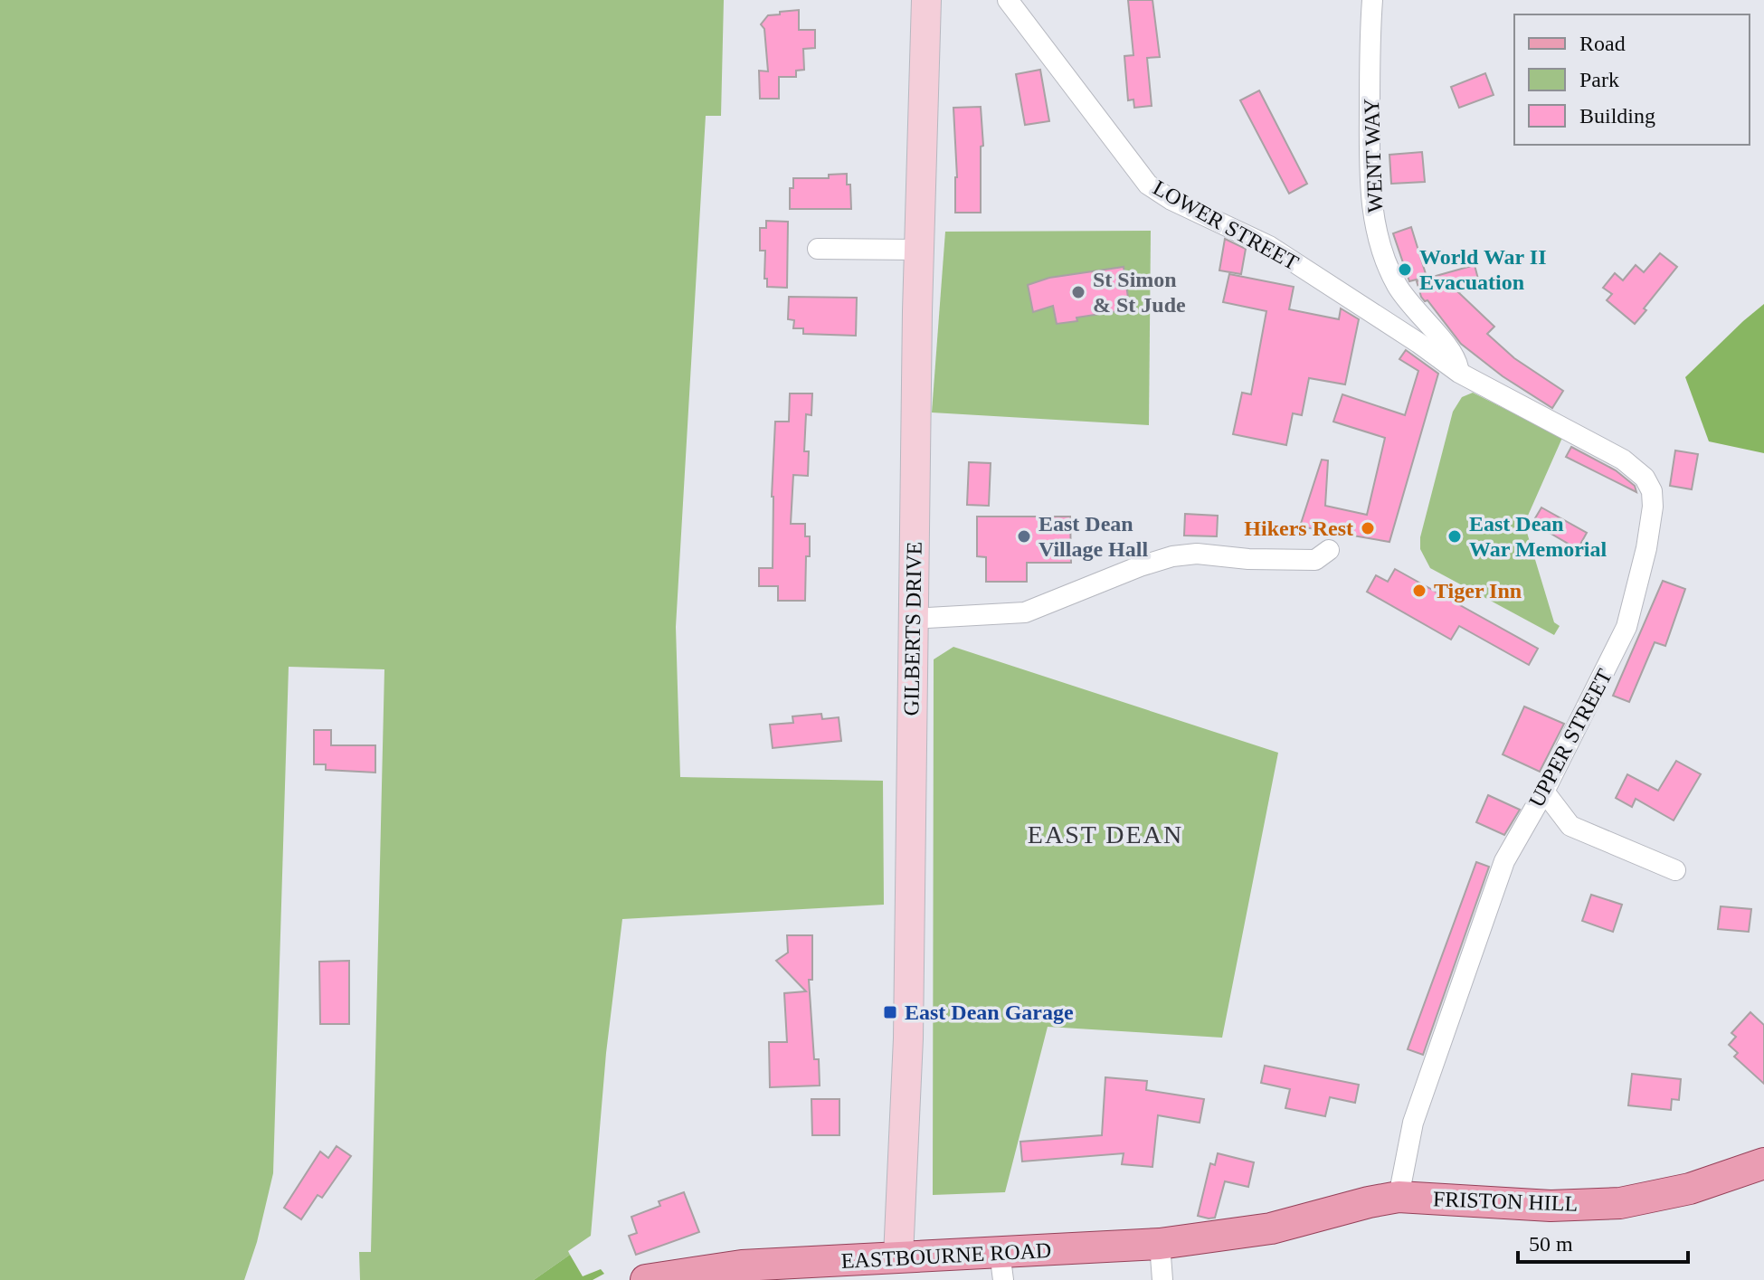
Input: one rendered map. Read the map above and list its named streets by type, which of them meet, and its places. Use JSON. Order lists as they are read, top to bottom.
{
  "streets": {
    "main road": ["FRISTON HILL", "EASTBOURNE ROAD"],
    "street": [
      "WENT WAY",
      "LOWER STREET",
      "GILBERTS DRIVE",
      "UPPER STREET"
    ]
  },
  "crossings": [
    ["WENT WAY", "LOWER STREET"],
    ["WENT WAY", "UPPER STREET"],
    ["LOWER STREET", "UPPER STREET"],
    ["GILBERTS DRIVE", "EASTBOURNE ROAD"],
    ["UPPER STREET", "FRISTON HILL"],
    ["FRISTON HILL", "EASTBOURNE ROAD"]
  ],
  "districts": ["EAST DEAN"],
  "places": {
    "other": [
      "World War II Evacuation",
      "St Simon & St Jude",
      "Hikers Rest",
      "East Dean Village Hall",
      "East Dean War Memorial",
      "Tiger Inn"
    ],
    "transit": ["East Dean Garage"]
  },
  "legend": ["Road", "Park", "Building"],
  "scale_bar": "50 m"
}
